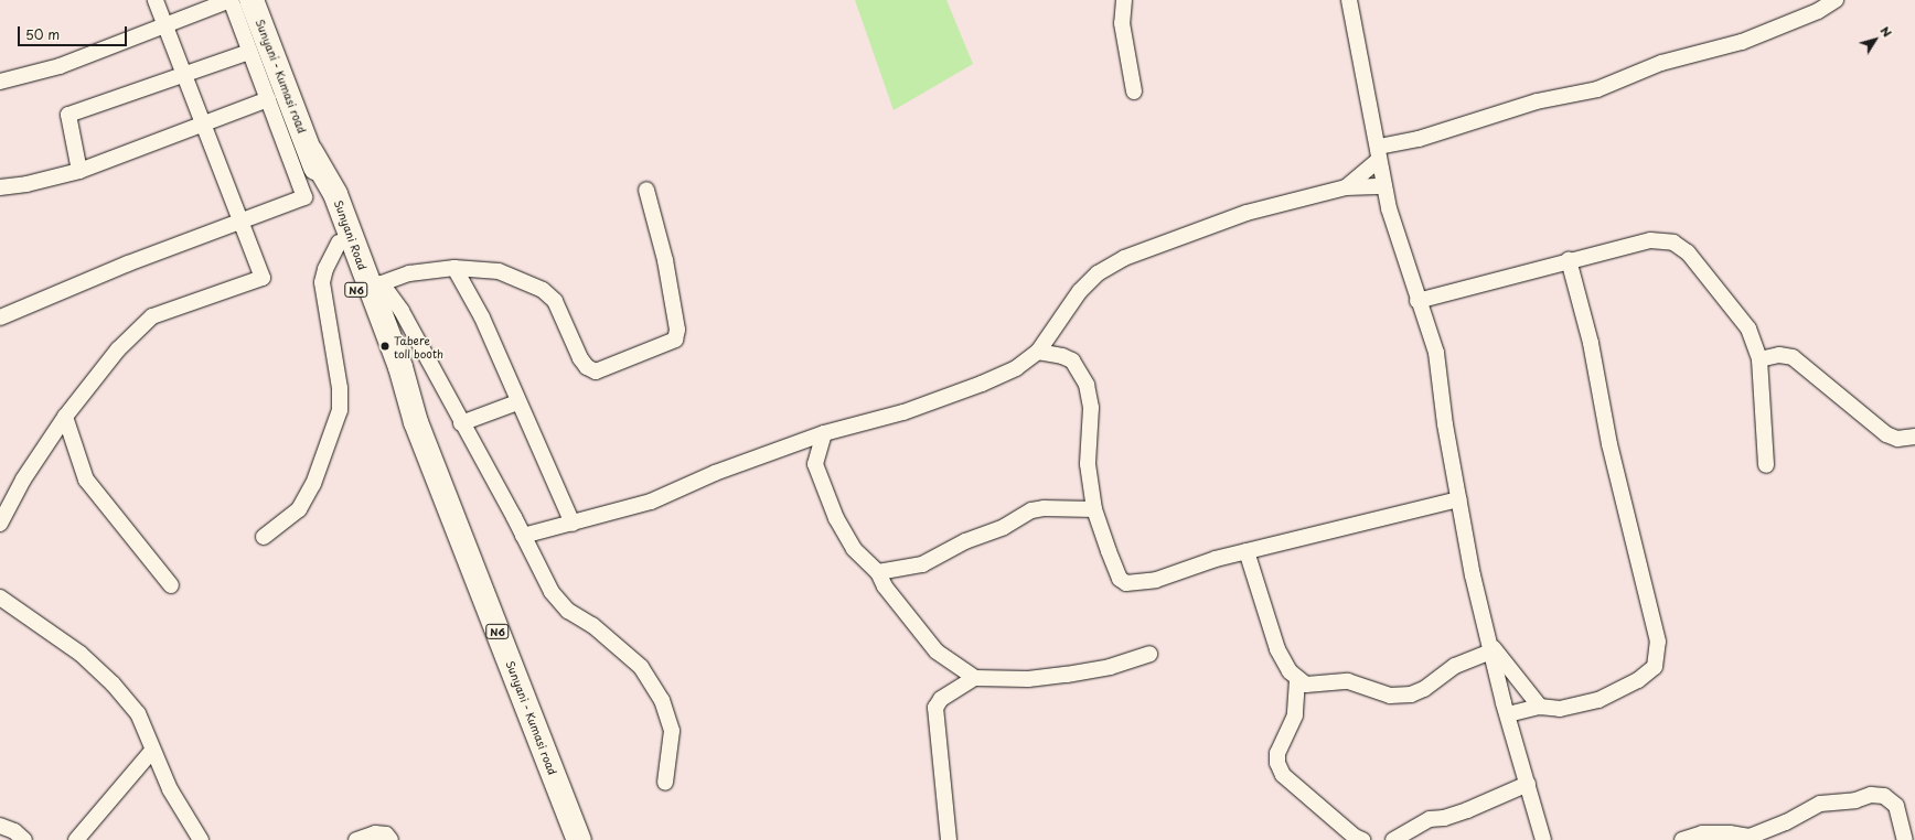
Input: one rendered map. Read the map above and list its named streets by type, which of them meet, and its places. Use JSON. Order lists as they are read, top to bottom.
{
  "streets": {
    "main road": ["Sunyani - Kumasi road", "Sunyani Road", "N6"]
  },
  "crossings": [
    ["Sunyani - Kumasi road", "Sunyani Road"]
  ],
  "places": ["Tabere toll booth"],
  "scale_bar": "50 m",
  "north": "top right"
}
